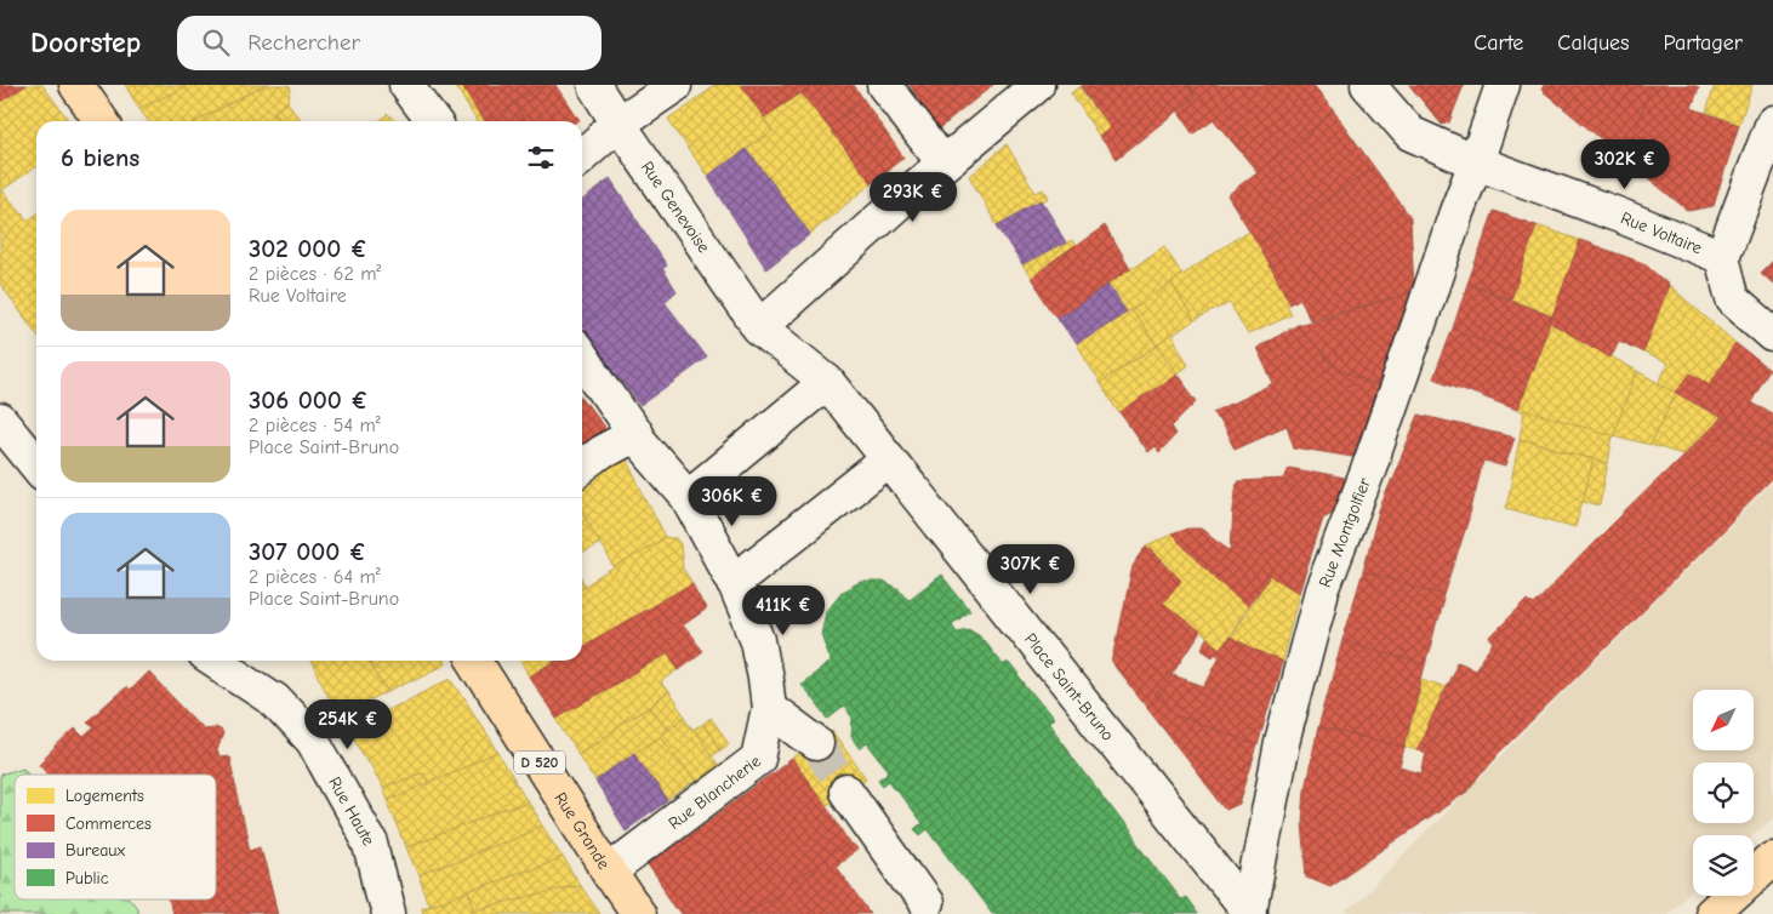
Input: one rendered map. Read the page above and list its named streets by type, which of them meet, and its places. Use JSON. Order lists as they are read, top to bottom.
{
  "streets": {
    "main road": ["D 520", "Rue Grande"],
    "street": [
      "Rue Genevoise",
      "Rue Voltaire",
      "Rue Montgolfier",
      "Place Saint-Bruno",
      "Rue Blancherie",
      "Rue Haute"
    ]
  },
  "crossings": [
    ["Rue Genevoise", "Place Saint-Bruno"],
    ["Rue Voltaire", "Rue Montgolfier"],
    ["Rue Montgolfier", "Place Saint-Bruno"],
    ["Rue Blancherie", "Rue Grande"]
  ],
  "legend": [
    "Logements",
    "Commerces",
    "Bureaux",
    "Public"
  ],
  "north": "bottom left",
  "page": {
    "header": "Doorstep",
    "search": "Rechercher",
    "nav": ["Carte", "Calques", "Partager"],
    "heading": "6 biens",
    "price": [
      "302K €",
      "293K €",
      "306K €",
      "307K €",
      "411K €",
      "254K €"
    ],
    "list": [
      {
        "name": "302 000 €",
        "note": "2 pièces · 62 m² · Rue Voltaire"
      },
      {
        "name": "306 000 €",
        "note": "2 pièces · 54 m² · Place Saint-Bruno"
      },
      {
        "name": "307 000 €",
        "note": "2 pièces · 64 m² · Place Saint-Bruno"
      }
    ]
  }
}
